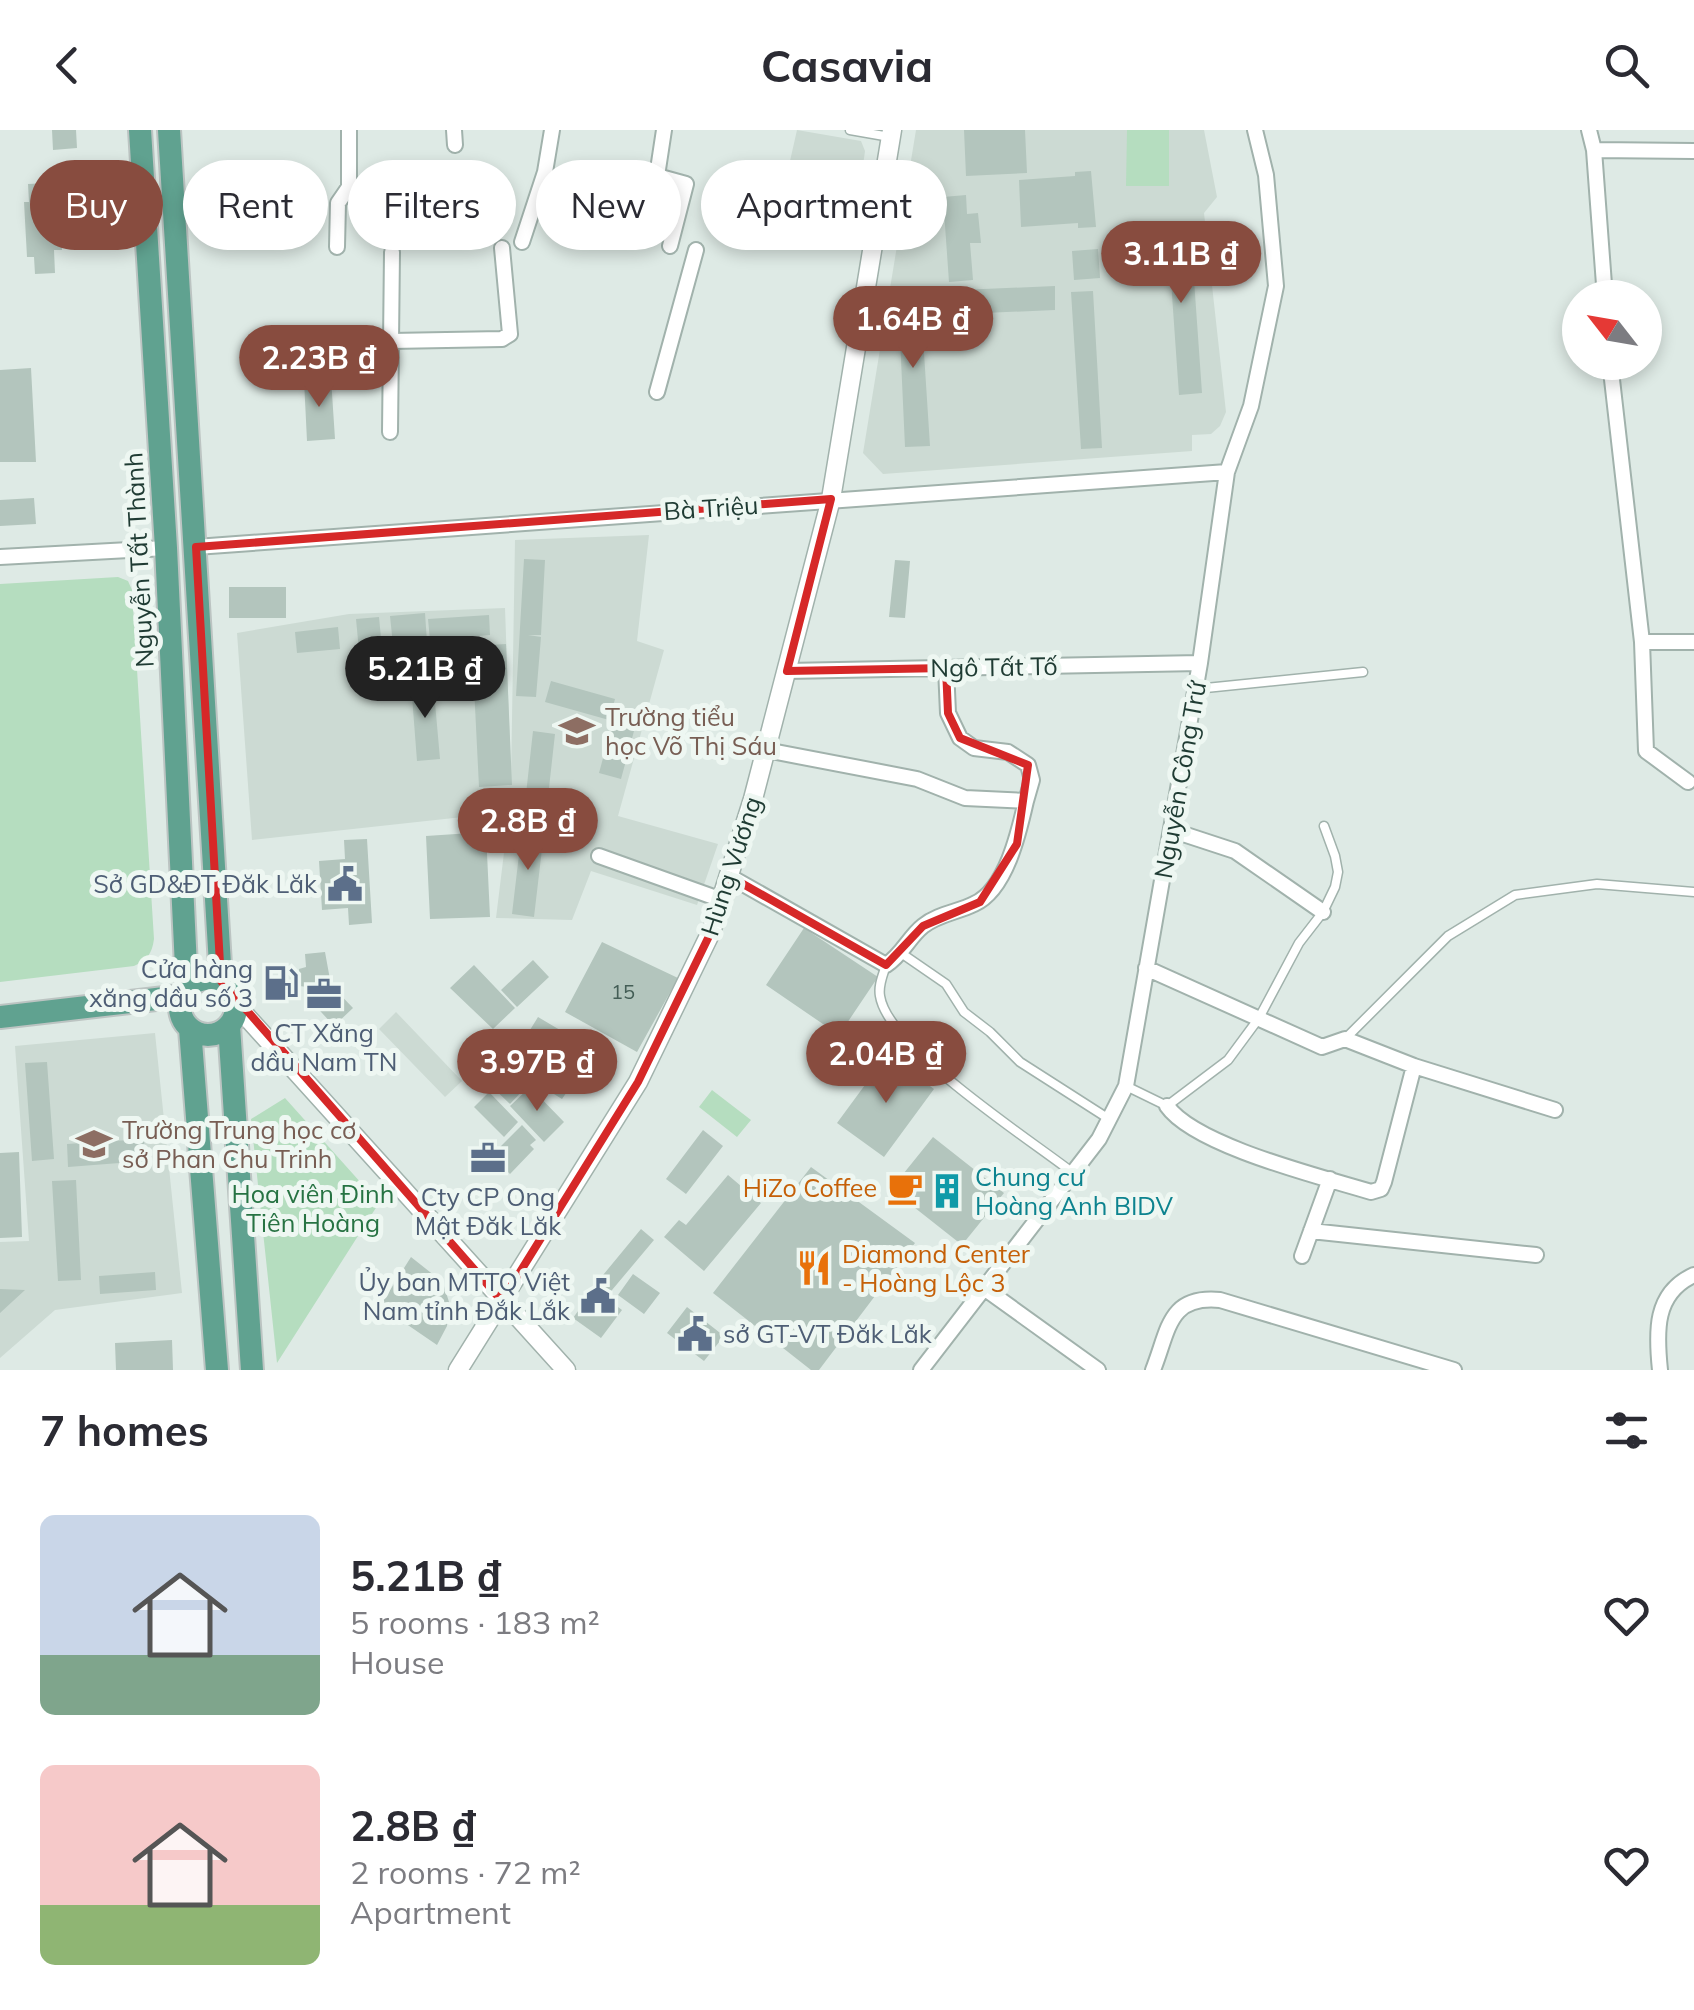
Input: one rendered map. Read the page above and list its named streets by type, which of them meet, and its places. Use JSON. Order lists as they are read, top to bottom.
{
  "streets": {
    "main road": ["Nguyễn Tất Thành"],
    "street": [
      "Bà Triệu",
      "Ngô Tất Tố",
      "Nguyễn Công Trứ",
      "Hùng Vương"
    ]
  },
  "crossings": [
    ["Bà Triệu", "Nguyễn Công Trứ"],
    ["Bà Triệu", "Hùng Vương"],
    ["Ngô Tất Tố", "Nguyễn Công Trứ"],
    ["Ngô Tất Tố", "Hùng Vương"]
  ],
  "parks": ["Hoa viên Đinh Tiên Hoàng"],
  "places": {
    "school or university": ["Trường tiểu học Võ Thị Sáu", "Trường Trung học cơ sở Phan Chu Trinh"],
    "public building": ["Sở GD&ĐT Đăk Lăk", "Ủy ban MTTQ Việt Nam tỉnh Đắk Lắk", "sở GT-VT Đăk Lăk"],
    "fuel station": ["Cửa hàng xăng dầu số 3"],
    "office": ["CT Xăng dầu Nam TN", "Cty CP Ong Mật Đăk Lăk"],
    "cafe": ["HiZo Coffee"],
    "building": ["Chung cư Hoàng Anh BIDV"],
    "restaurant": ["Diamond Center - Hoàng Lộc 3"]
  },
  "house_numbers": ["15"],
  "north": "top left",
  "page": {
    "header": "Casavia",
    "chip": [
      "Buy",
      "Rent",
      "Filters",
      "New",
      "Apartment"
    ],
    "price": [
      "3.11B ₫",
      "1.64B ₫",
      "2.23B ₫",
      "5.21B ₫",
      "2.8B ₫",
      "2.04B ₫",
      "3.97B ₫"
    ],
    "heading": "7 homes",
    "list": [
      {
        "name": "5.21B ₫",
        "note": "5 rooms · 183 m² · House"
      },
      {
        "name": "2.8B ₫",
        "note": "2 rooms · 72 m² · Apartment"
      }
    ]
  }
}
